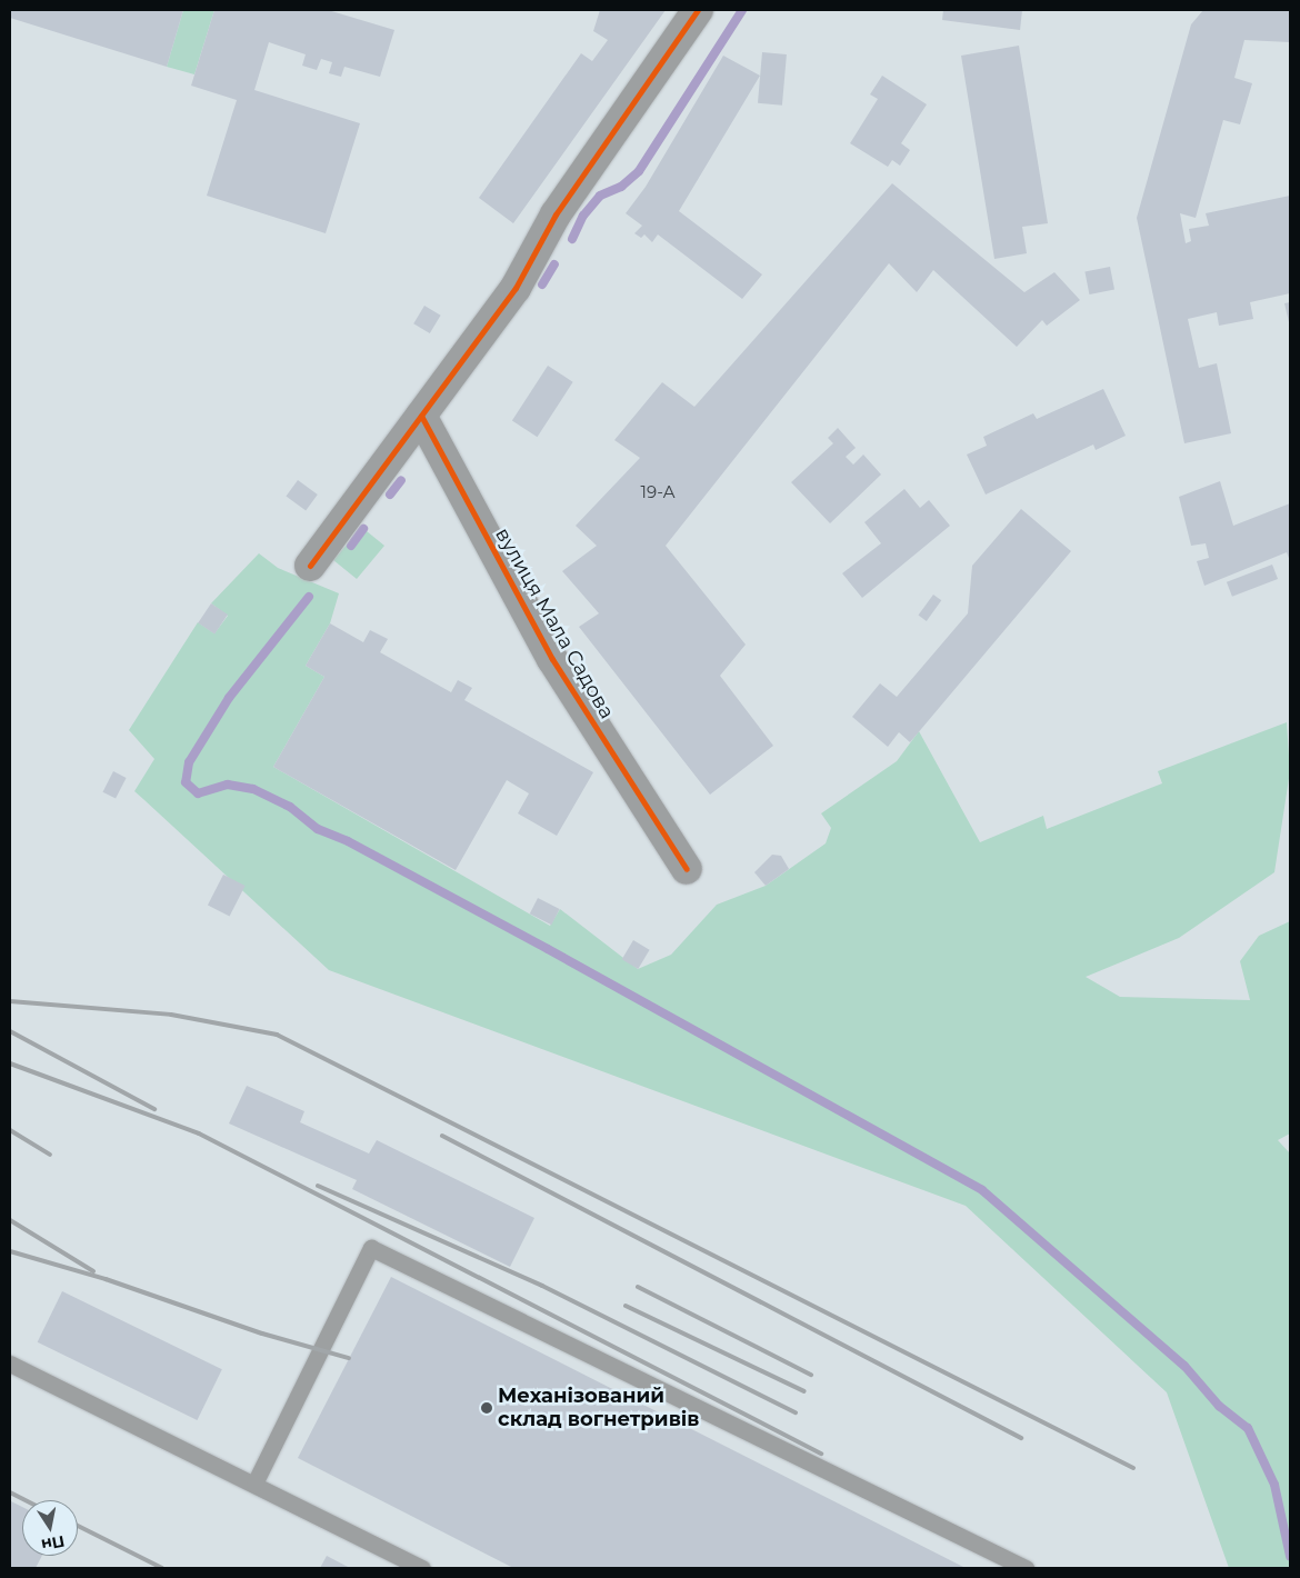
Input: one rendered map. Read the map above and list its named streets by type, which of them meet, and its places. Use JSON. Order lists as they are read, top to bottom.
{
  "streets": {
    "street": ["вулиця Мала Садова"]
  },
  "places": ["Механізований склад вогнетривів"],
  "house_numbers": ["19-A"],
  "north": "bottom"
}
